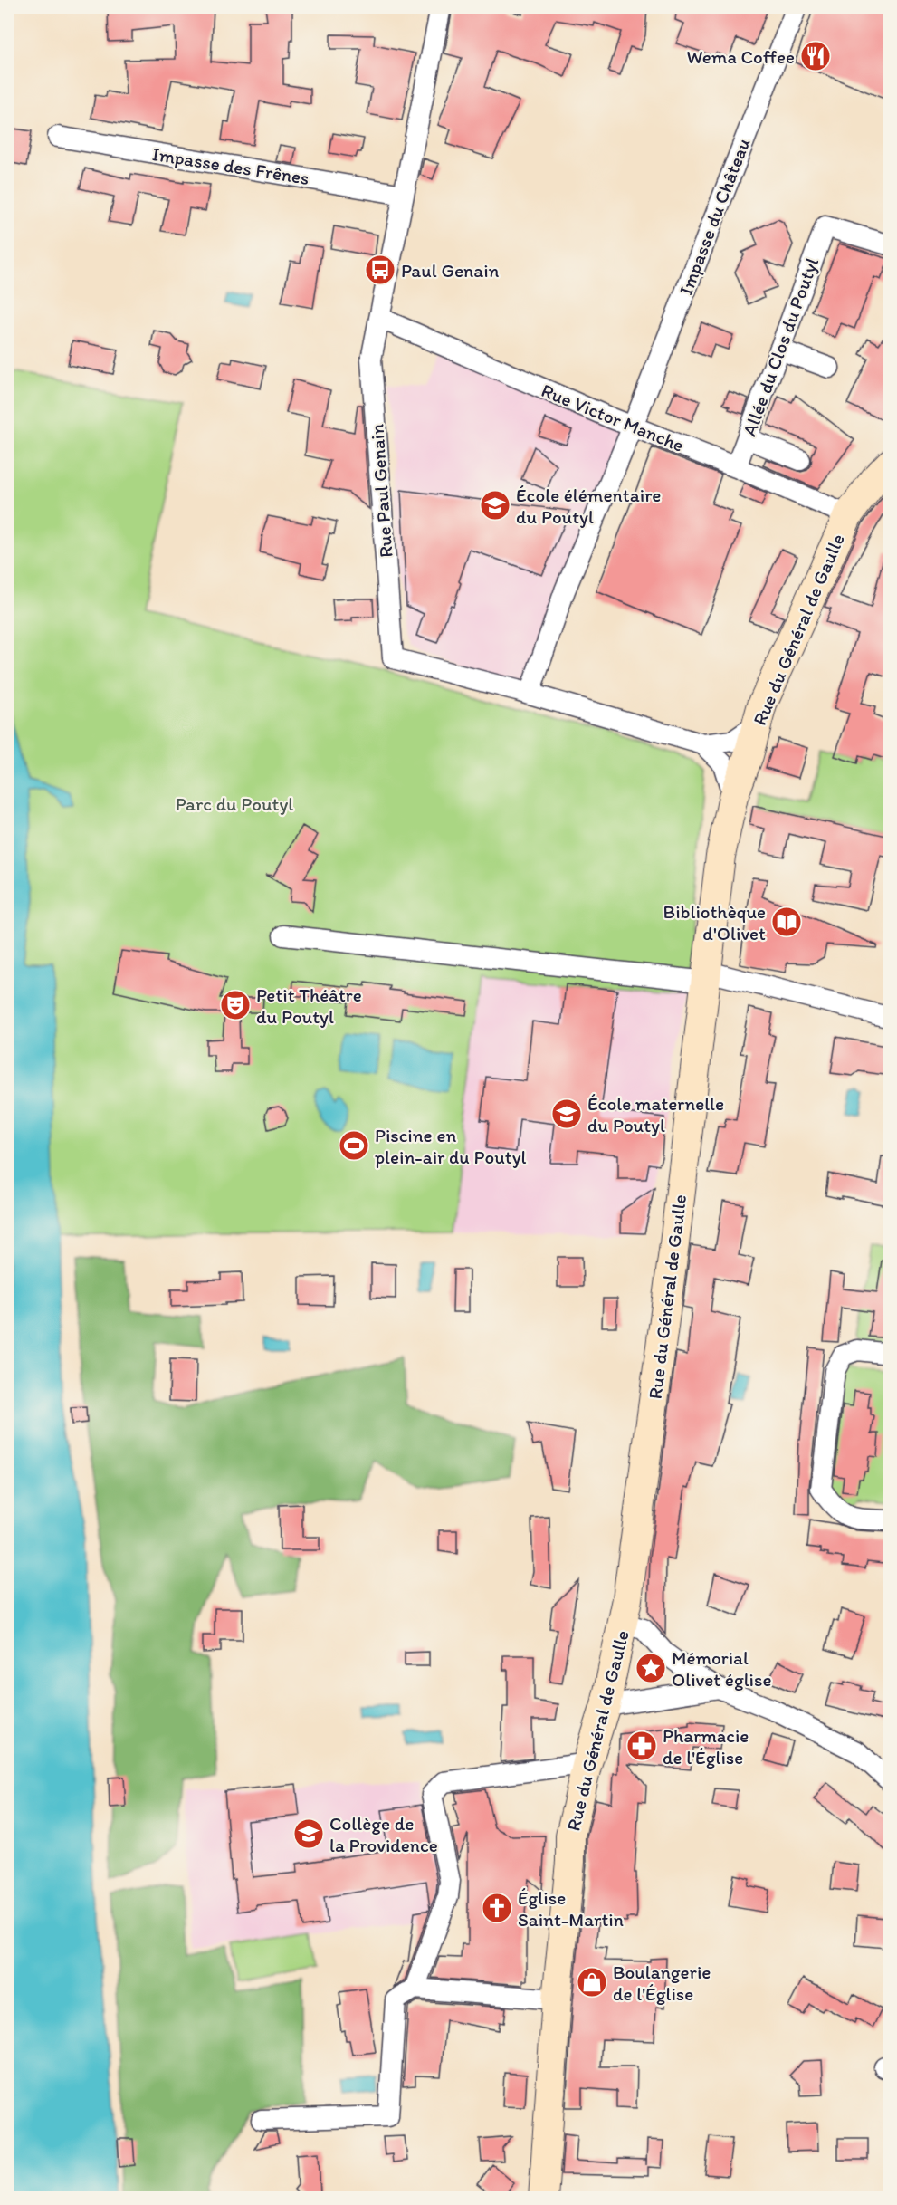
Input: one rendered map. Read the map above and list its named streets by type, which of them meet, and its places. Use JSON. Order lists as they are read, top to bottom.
{
  "streets": {
    "main road": ["Rue du Général de Gaulle"],
    "street": [
      "Impasse des Frênes",
      "Impasse du Château",
      "Allée du Clos du Poutyl",
      "Rue Victor Manche",
      "Rue Paul Genain"
    ]
  },
  "crossings": [
    ["Impasse des Frênes", "Rue Paul Genain"],
    ["Impasse du Château", "Rue Victor Manche"],
    ["Impasse du Château", "Rue Paul Genain"],
    ["Allée du Clos du Poutyl", "Rue Victor Manche"],
    ["Rue Victor Manche", "Rue Paul Genain"],
    ["Rue Victor Manche", "Rue du Général de Gaulle"],
    ["Rue Paul Genain", "Rue du Général de Gaulle"]
  ],
  "parks": ["Parc du Poutyl"],
  "places": {
    "restaurant": ["Wema Coffee"],
    "bus stop": ["Paul Genain"],
    "school or university": ["École élémentaire du Poutyl", "École maternelle du Poutyl", "Collège de la Providence"],
    "library": ["Bibliothèque d'Olivet"],
    "theatre": ["Petit Théâtre du Poutyl"],
    "sports": ["Piscine en plein-air du Poutyl"],
    "place": ["Mémorial Olivet église"],
    "pharmacy": ["Pharmacie de l'Église"],
    "church": ["Église Saint-Martin"],
    "shop": ["Boulangerie de l'Église"]
  }
}
